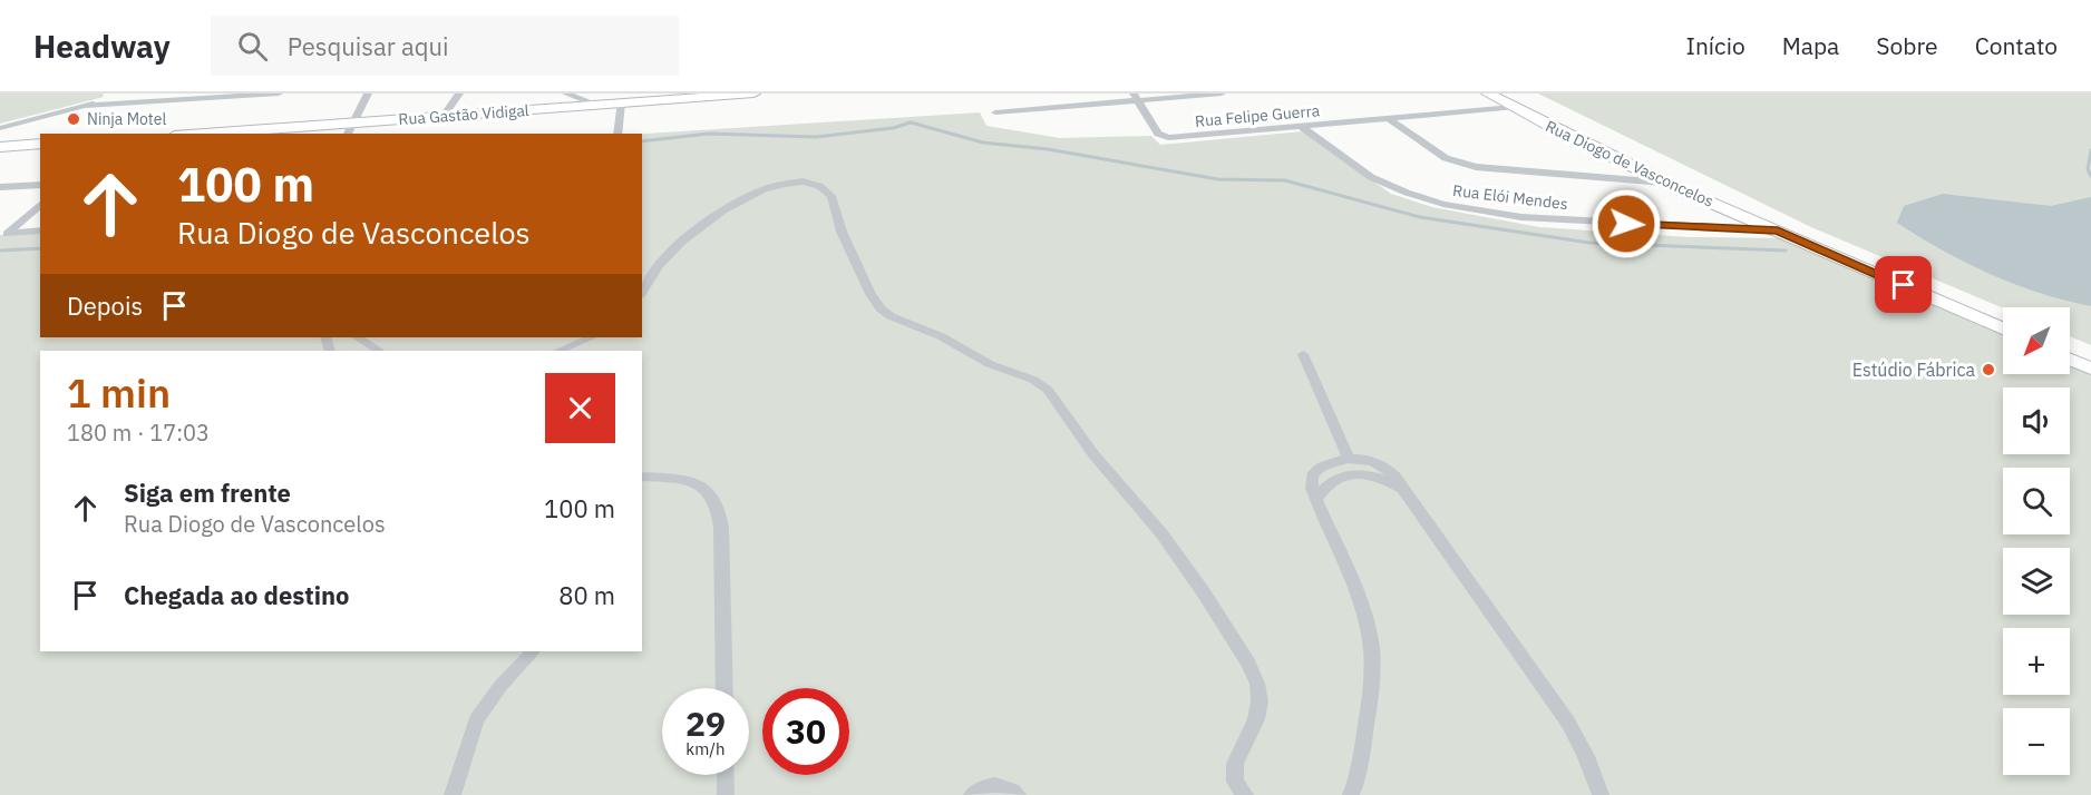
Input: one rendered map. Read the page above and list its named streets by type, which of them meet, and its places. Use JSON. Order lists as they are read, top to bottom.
{
  "streets": {
    "street": [
      "Rua Gastão Vidigal",
      "Rua Felipe Guerra",
      "Rua Diogo de Vasconcelos",
      "Rua Elói Mendes"
    ]
  },
  "crossings": [
    ["Rua Felipe Guerra", "Rua Diogo de Vasconcelos"],
    ["Rua Felipe Guerra", "Rua Elói Mendes"],
    ["Rua Diogo de Vasconcelos", "Rua Elói Mendes"]
  ],
  "places": ["Ninja Motel", "Estúdio Fábrica"],
  "north": "bottom left",
  "page": {
    "header": "Headway",
    "search": "Pesquisar aqui",
    "nav": [
      "Início",
      "Mapa",
      "Sobre",
      "Contato"
    ],
    "turn": ["100 m", "Rua Diogo de Vasconcelos"],
    "then": "Depois",
    "map_buttons": ["+", "−"],
    "heading": ["1 min", "180 m · 17:03"],
    "list": [
      {
        "name": "Siga em frente",
        "note": "Rua Diogo de Vasconcelos",
        "value": "100 m"
      },
      {
        "name": "Chegada ao destino",
        "value": "80 m"
      }
    ],
    "speed": "29 km/h",
    "limit": "30"
  }
}
